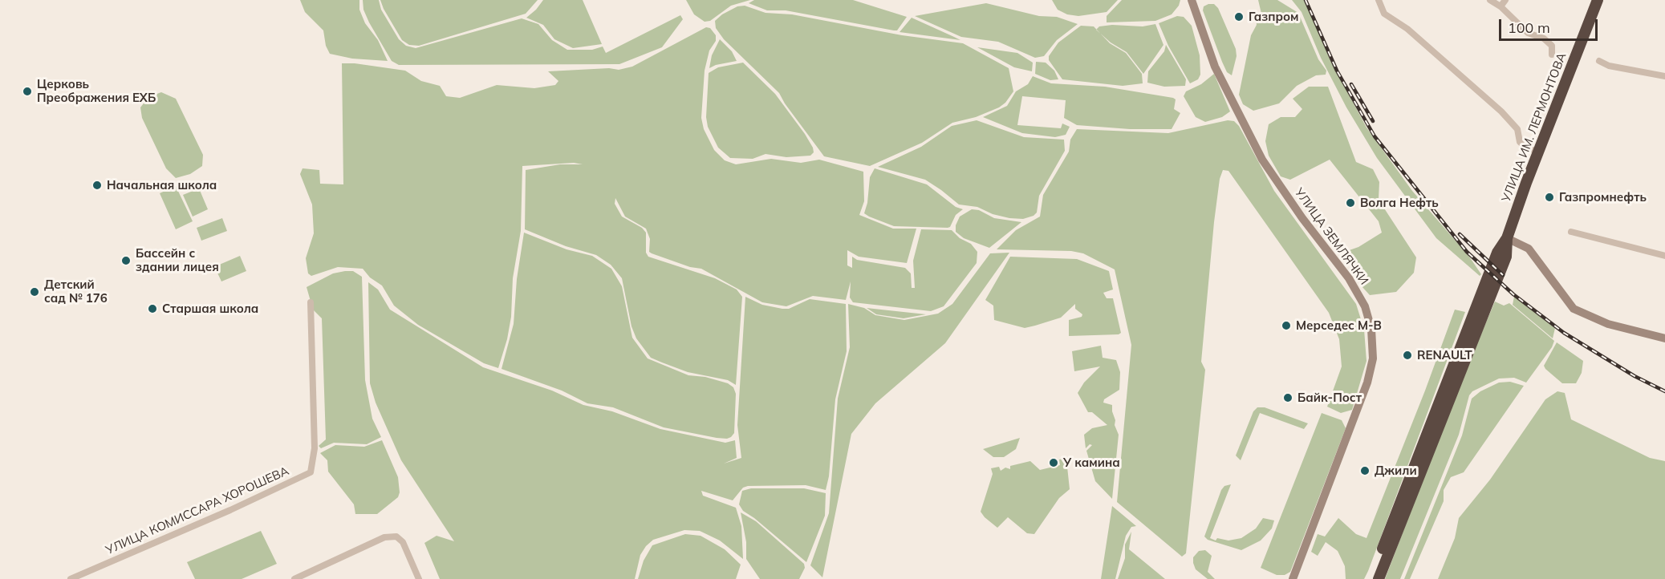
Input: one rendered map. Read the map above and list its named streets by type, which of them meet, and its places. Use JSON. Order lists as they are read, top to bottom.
{
  "streets": {
    "highway": ["УЛИЦА ИМ. ЛЕРМОНТОВА"],
    "main road": ["УЛИЦА ЗЕМЛЯЧКИ"],
    "street": ["УЛИЦА КОМИССАРА ХОРОШЕВА"]
  },
  "places": [
    "Газпром",
    "Церковь Преображения ЕХБ",
    "Начальная школа",
    "Газпромнефть",
    "Волга Нефть",
    "Бассейн с здании лицея",
    "Детский сад № 176",
    "Старшая школа",
    "Мерседес M-B",
    "RENAULT",
    "Байк-Пост",
    "У камина",
    "Джили"
  ],
  "scale_bar": "100 m"
}
